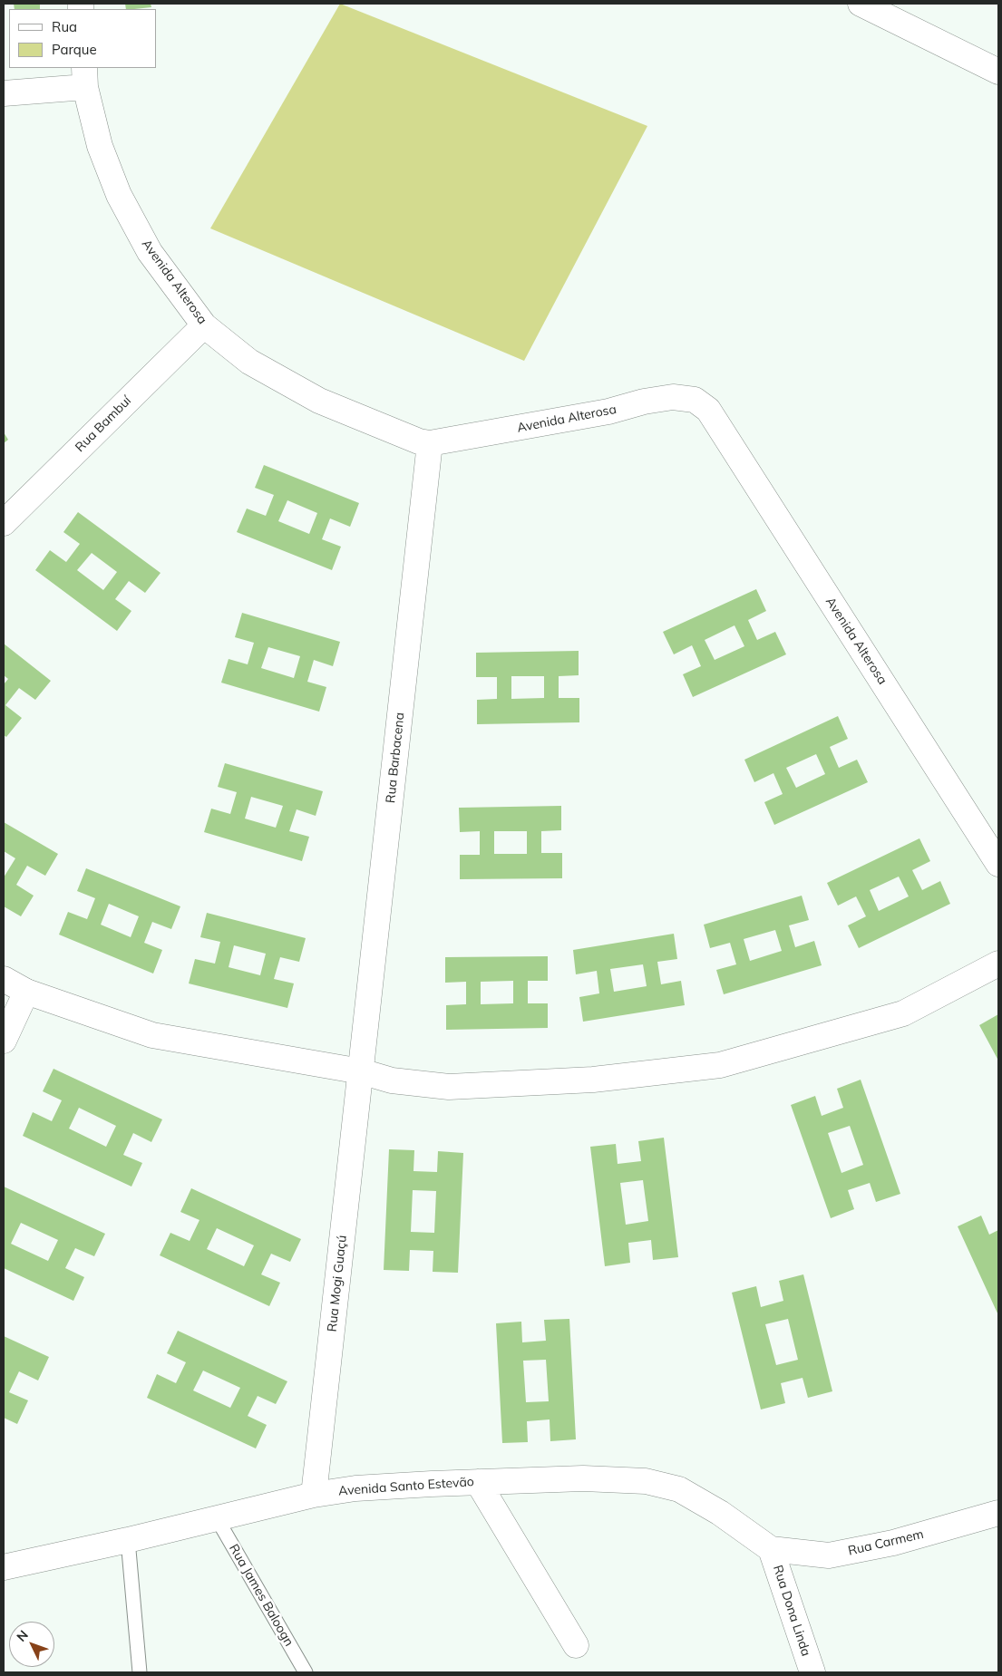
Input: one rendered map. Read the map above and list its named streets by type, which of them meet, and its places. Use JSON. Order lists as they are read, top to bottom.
{
  "streets": {
    "street": [
      "Avenida Alterosa",
      "Rua Bambuí",
      "Rua Barbacena",
      "Rua Mogi Guaçú",
      "Avenida Santo Estevão",
      "Rua Carmem",
      "Rua Dona Linda"
    ],
    "lane": ["Rua James Baloogn"]
  },
  "crossings": [
    ["Avenida Alterosa", "Rua Bambuí"],
    ["Avenida Alterosa", "Rua Barbacena"],
    ["Rua Barbacena", "Rua Mogi Guaçú"],
    ["Rua Mogi Guaçú", "Avenida Santo Estevão"],
    ["Avenida Santo Estevão", "Rua Carmem"],
    ["Avenida Santo Estevão", "Rua James Baloogn"],
    ["Avenida Santo Estevão", "Rua Dona Linda"],
    ["Rua Carmem", "Rua Dona Linda"]
  ],
  "legend": ["Rua", "Parque"],
  "north": "top left"
}
